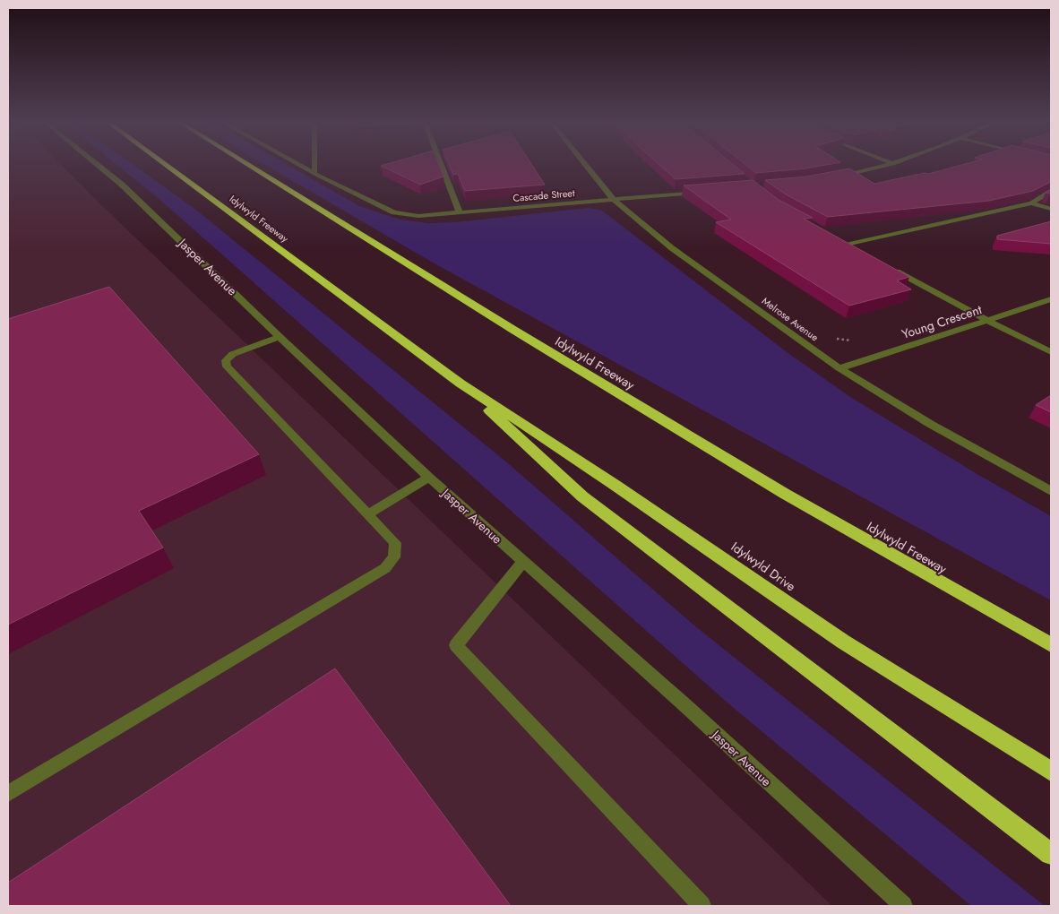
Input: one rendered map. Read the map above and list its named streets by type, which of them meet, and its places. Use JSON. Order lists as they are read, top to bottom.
{
  "streets": {
    "highway": ["Idylwyld Freeway", "Idylwyld Drive"],
    "street": [
      "Cascade Street",
      "Jasper Avenue",
      "Melrose Avenue",
      "Young Crescent"
    ]
  },
  "crossings": [
    ["Cascade Street", "Melrose Avenue"],
    ["Idylwyld Freeway", "Idylwyld Drive"],
    ["Melrose Avenue", "Young Crescent"]
  ]
}
